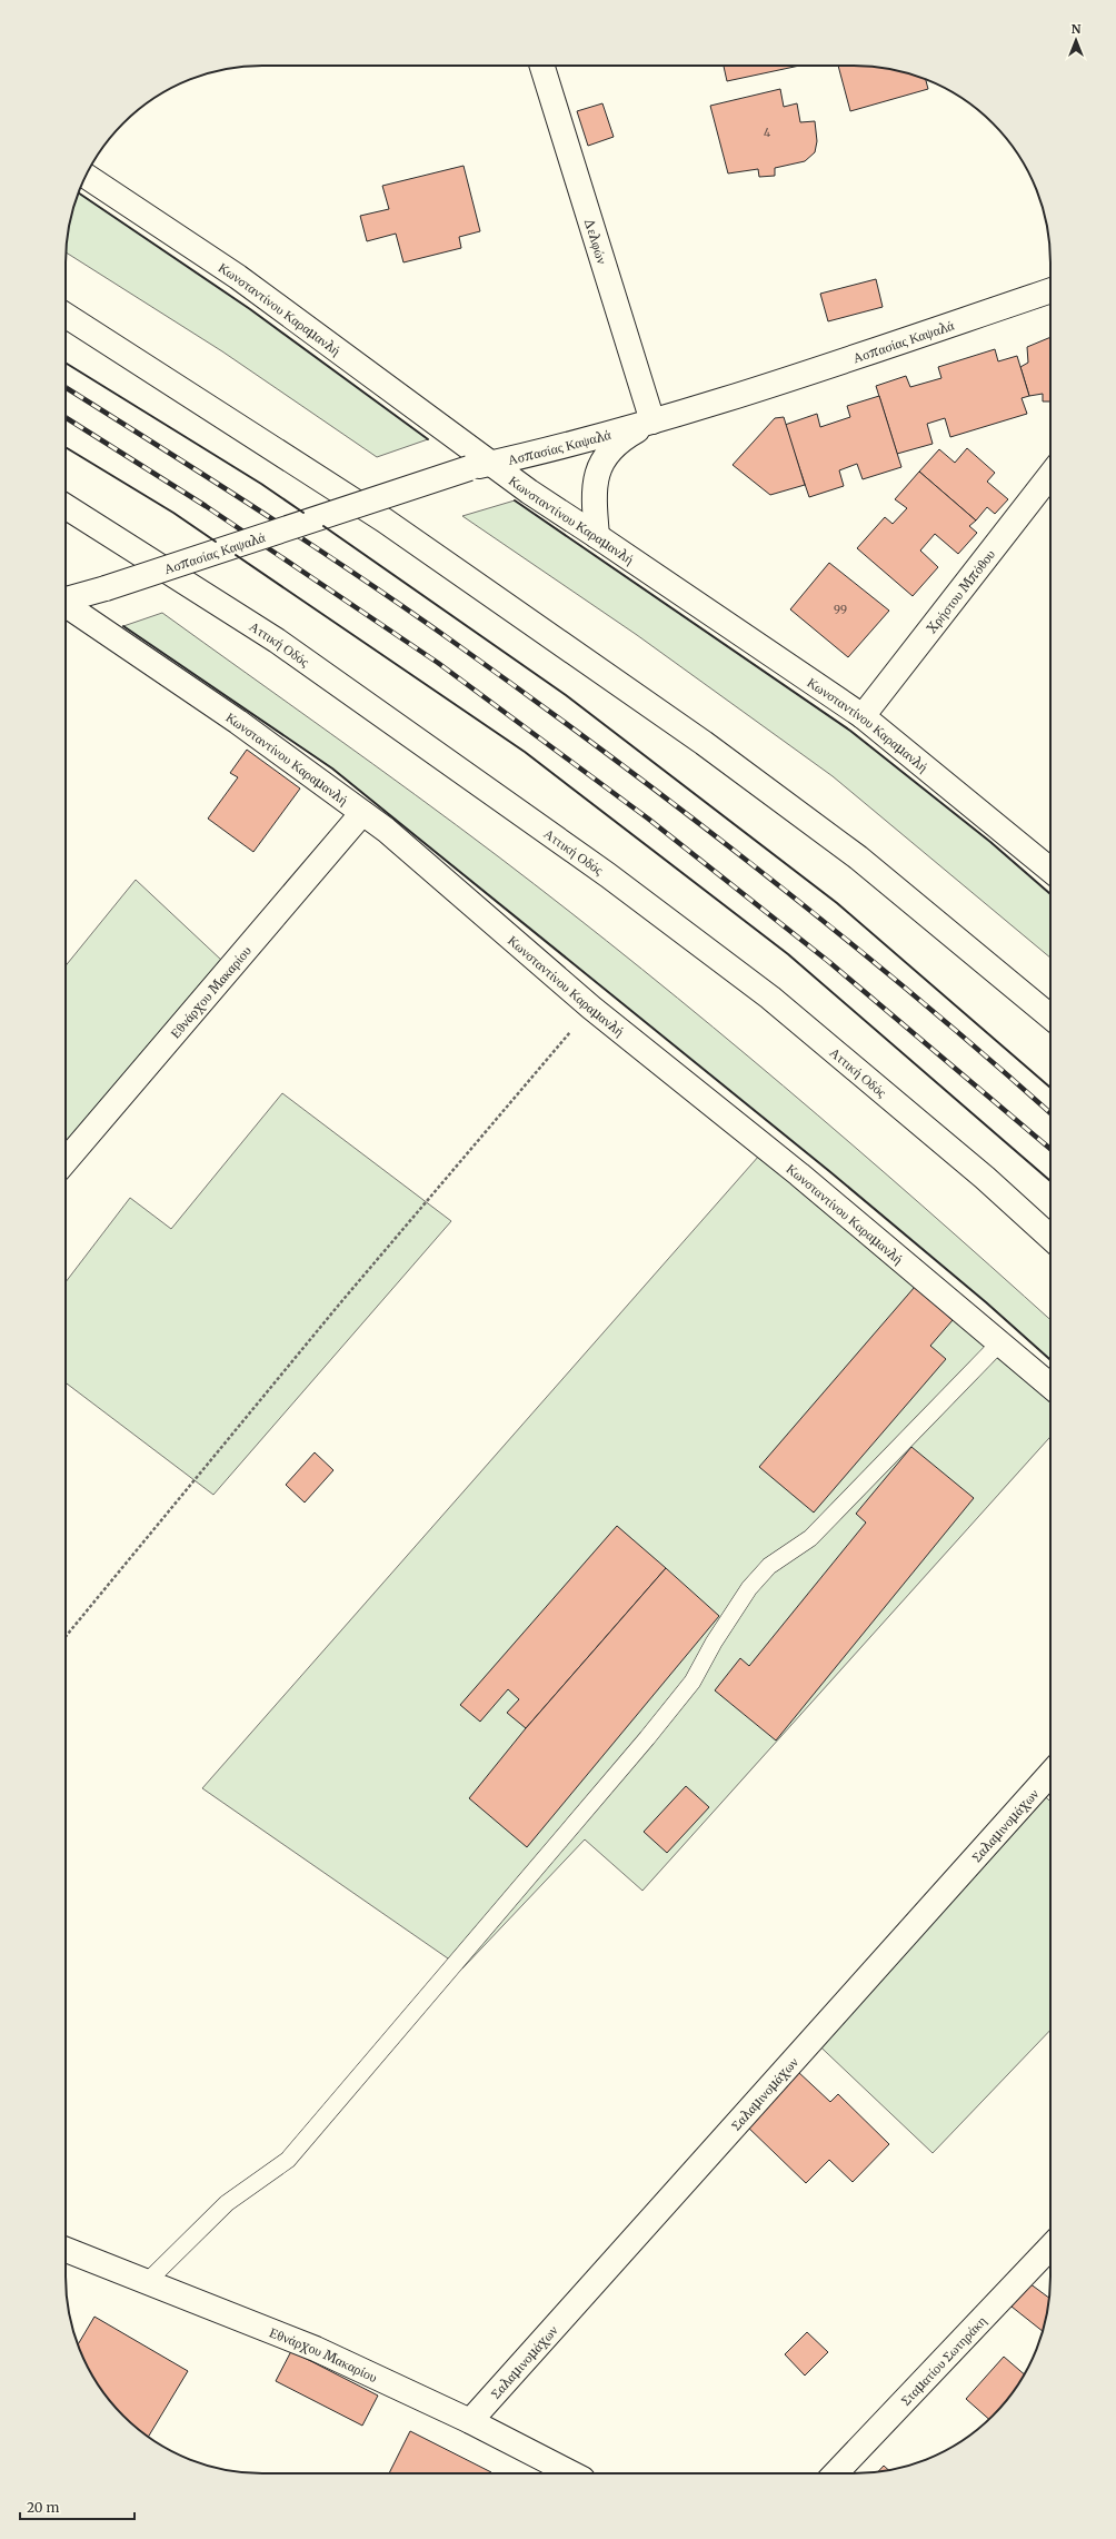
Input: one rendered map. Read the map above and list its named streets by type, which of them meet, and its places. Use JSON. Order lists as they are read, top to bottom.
{
  "streets": {
    "main road": [
      "Δελφών",
      "Κωνσταντίνου Καραμανλή",
      "Ασπασίας Καψαλά",
      "Χρήστου Μπόθου",
      "Αττική Οδός",
      "Εθνάρχου Μακαρίου",
      "Σαλαμινομάχων",
      "Σταματίου Σωτηράκη"
    ]
  },
  "crossings": [
    ["Δελφών", "Ασπασίας Καψαλά"],
    ["Κωνσταντίνου Καραμανλή", "Ασπασίας Καψαλά"],
    ["Κωνσταντίνου Καραμανλή", "Χρήστου Μπόθου"],
    ["Κωνσταντίνου Καραμανλή", "Εθνάρχου Μακαρίου"],
    ["Εθνάρχου Μακαρίου", "Σαλαμινομάχων"]
  ],
  "house_numbers": ["4", "99"],
  "scale_bar": "20 m",
  "north": "top"
}
